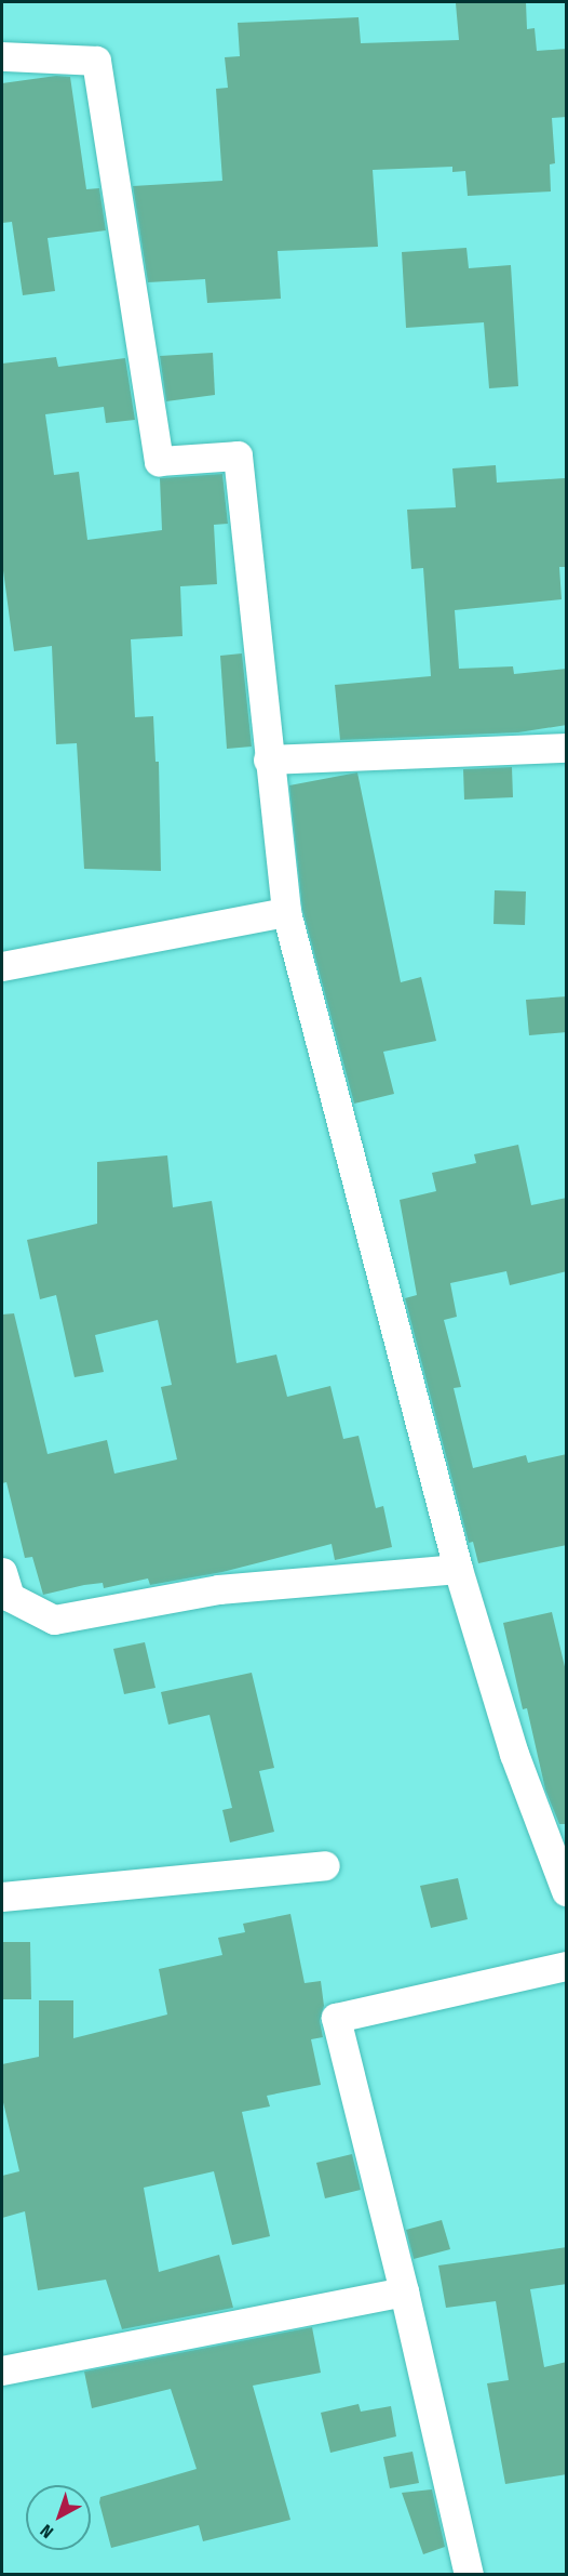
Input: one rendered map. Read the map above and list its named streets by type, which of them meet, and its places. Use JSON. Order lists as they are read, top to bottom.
{
  "north": "bottom left"
}
